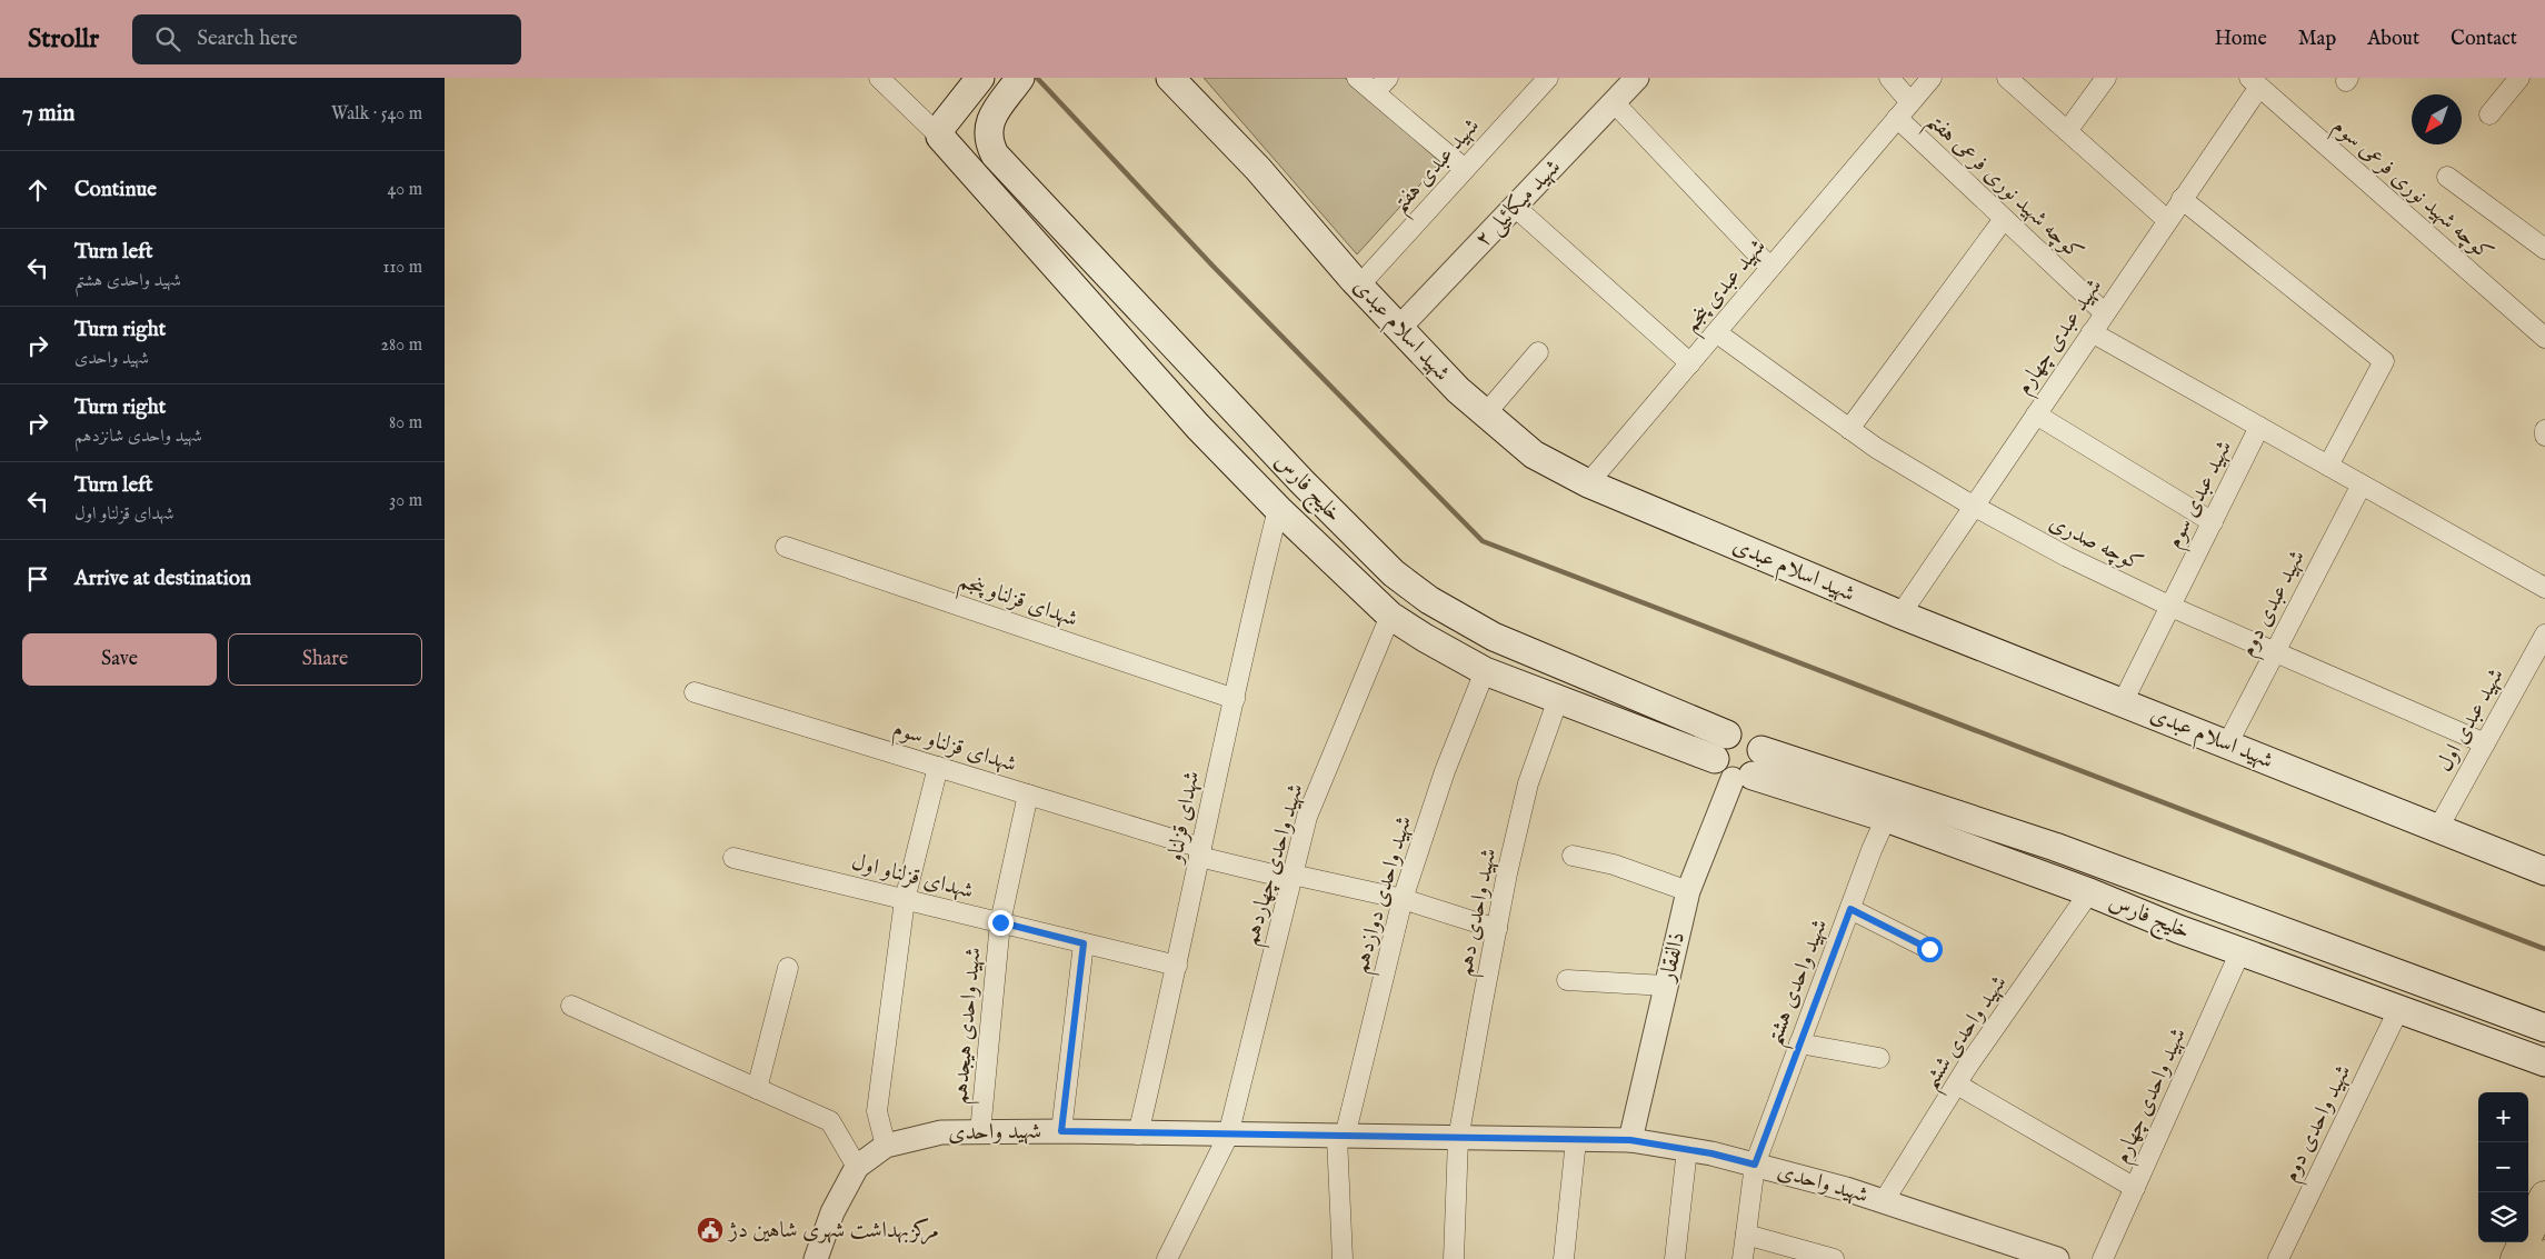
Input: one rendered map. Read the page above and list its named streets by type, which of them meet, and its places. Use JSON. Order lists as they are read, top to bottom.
{
  "streets": {
    "main road": ["شهید اسلام عبدی", "خلیج فارس"],
    "street": [
      "شهید عبدی هفتم",
      "کوچه شهید نوری فرعی هفتم",
      "کوچه شهید نوری فرعی سوم",
      "شهید میکائیلی ۲",
      "شهید عبدی پنجم",
      "شهید عبدی چهارم",
      "شهید عبدی سوم",
      "کوچه صدری",
      "شهدای قزلناو پنجم",
      "شهید عبدی دوم",
      "شهید عبدی اول",
      "شهدای قزلناو سوم",
      "شهدای قزلناو",
      "شهید واحدی چهاردهم",
      "شهدای قزلناو اول",
      "شهید واحدی دوازدهم",
      "شهید واحدی دهم",
      "ذالفقار",
      "شهید واحدی هشتم",
      "شهید واحدی هیجدهم",
      "شهید واحدی ششم",
      "شهید واحدی چهارم",
      "شهید واحدی دوم",
      "شهید واحدی"
    ]
  },
  "crossings": [
    ["شهید عبدی هفتم", "شهید اسلام عبدی"],
    ["کوچه شهید نوری فرعی هفتم", "شهید عبدی پنجم"],
    ["کوچه شهید نوری فرعی هفتم", "شهید عبدی چهارم"],
    ["کوچه شهید نوری فرعی سوم", "شهید عبدی چهارم"],
    ["شهید میکائیلی ۲", "شهید اسلام عبدی"],
    ["شهید عبدی پنجم", "شهید اسلام عبدی"],
    ["شهید عبدی پنجم", "کوچه صدری"],
    ["شهید اسلام عبدی", "شهید عبدی چهارم"],
    ["شهید اسلام عبدی", "شهید عبدی سوم"],
    ["شهید اسلام عبدی", "شهید عبدی دوم"],
    ["شهید اسلام عبدی", "شهید عبدی اول"],
    ["شهید عبدی چهارم", "کوچه صدری"],
    ["خلیج فارس", "ذالفقار"],
    ["خلیج فارس", "شهید واحدی هشتم"],
    ["خلیج فارس", "شهید واحدی ششم"],
    ["خلیج فارس", "شهید واحدی چهارم"],
    ["خلیج فارس", "شهید واحدی دوم"],
    ["شهید عبدی سوم", "کوچه صدری"],
    ["کوچه صدری", "شهید عبدی دوم"],
    ["کوچه صدری", "شهید عبدی اول"],
    ["شهدای قزلناو پنجم", "شهدای قزلناو"],
    ["شهدای قزلناو سوم", "شهدای قزلناو"],
    ["شهدای قزلناو سوم", "شهید واحدی چهاردهم"],
    ["شهدای قزلناو سوم", "شهید واحدی دوازدهم"],
    ["شهدای قزلناو سوم", "شهید واحدی دهم"],
    ["شهدای قزلناو سوم", "شهید واحدی هیجدهم"],
    ["شهدای قزلناو", "شهدای قزلناو اول"],
    ["شهدای قزلناو", "شهید واحدی"],
    ["شهید واحدی چهاردهم", "شهید واحدی"],
    ["شهدای قزلناو اول", "شهید واحدی هیجدهم"],
    ["شهید واحدی دوازدهم", "شهید واحدی"],
    ["شهید واحدی دهم", "شهید واحدی"],
    ["ذالفقار", "شهید واحدی"],
    ["شهید واحدی هشتم", "شهید واحدی"],
    ["شهید واحدی هیجدهم", "شهید واحدی"],
    ["شهید واحدی ششم", "شهید واحدی"]
  ],
  "places": {
    "public building": ["مرکزبهداشت شهری شاهین دژ"]
  },
  "north": "bottom left",
  "page": {
    "header": "Strollr",
    "search": "Search here",
    "nav": [
      "Home",
      "Map",
      "About",
      "Contact"
    ],
    "heading": ["7 min", "Walk · 540 m"],
    "list": [
      ["Continue", "40 m"],
      ["Turn left", "شهید واحدی هشتم", "110 m"],
      ["Turn right", "شهید واحدی", "280 m"],
      ["Turn right", "شهید واحدی شانزدهم", "80 m"],
      ["Turn left", "شهدای قزلناو اول", "30 m"],
      "Arrive at destination"
    ],
    "buttons": ["Save", "Share"],
    "map_buttons": ["+", "−"]
  }
}
